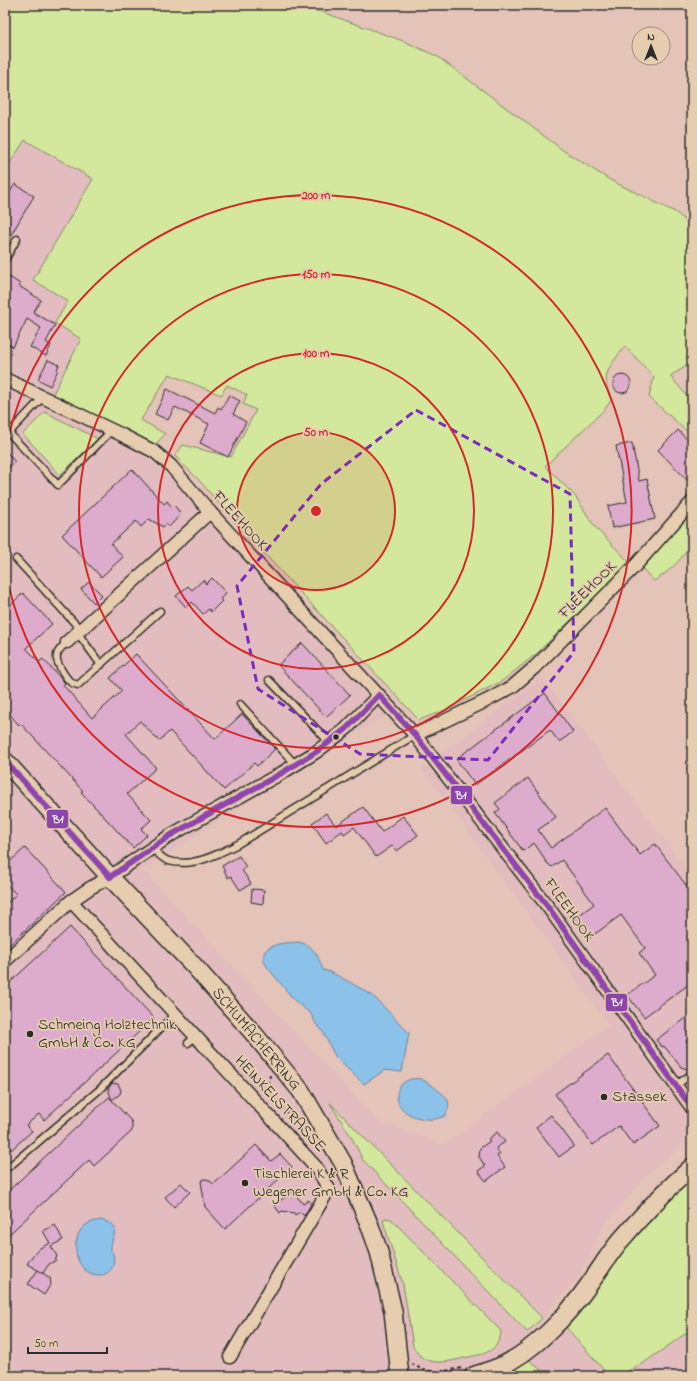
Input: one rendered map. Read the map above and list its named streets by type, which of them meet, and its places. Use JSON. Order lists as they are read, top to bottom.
{
  "streets": {
    "main road": ["SCHUMACHERRING"],
    "street": ["FLEEHOOK", "HEINKELSTRASSE"]
  },
  "places": ["Schmeing Holztechnik GmbH & Co. KG", "Stassek", "Tischlerei K & R Wegener GmbH & Co. KG"],
  "lines": ["transit line B1"],
  "scale_bar": "50 m",
  "north": "top",
  "rings": [
    "200 m",
    "150 m",
    "100 m",
    "50 m"
  ]
}
